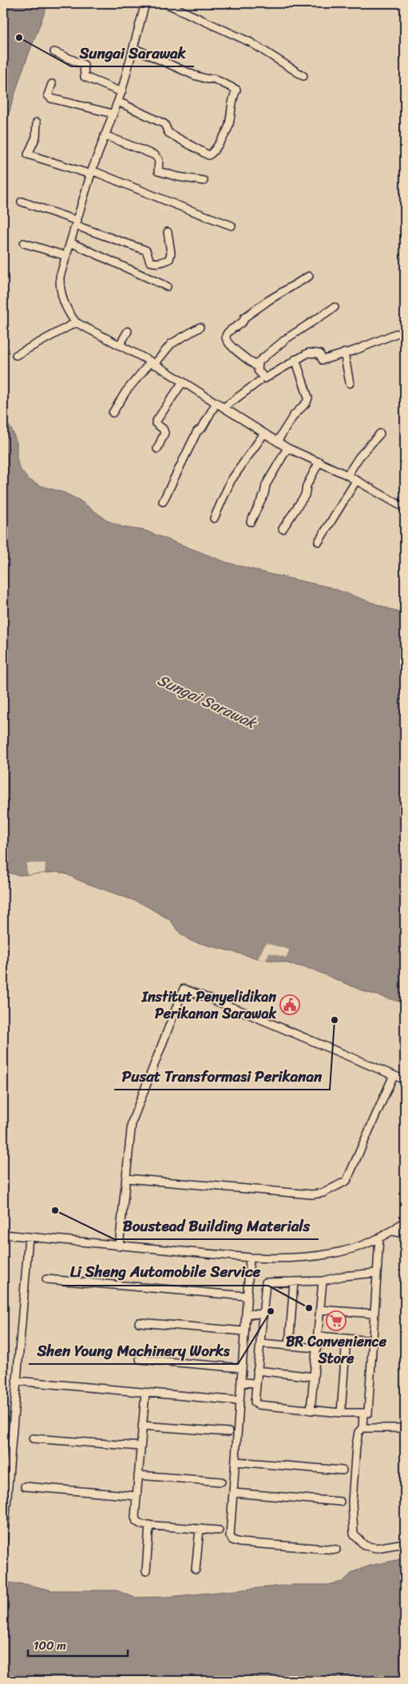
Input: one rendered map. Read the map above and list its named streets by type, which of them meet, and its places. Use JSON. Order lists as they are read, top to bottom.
{
  "water": ["Sungai Sarawak"],
  "places": {
    "other": [
      "Sungai Sarawak",
      "Pusat Transformasi Perikanan",
      "Boustead Building Materials",
      "Li Sheng Automobile Service",
      "Shen Young Machinery Works"
    ],
    "public building": ["Institut Penyelidikan Perikanan Sarawak"],
    "supermarket": ["BR Convenience Store"]
  },
  "scale_bar": "100 m"
}
